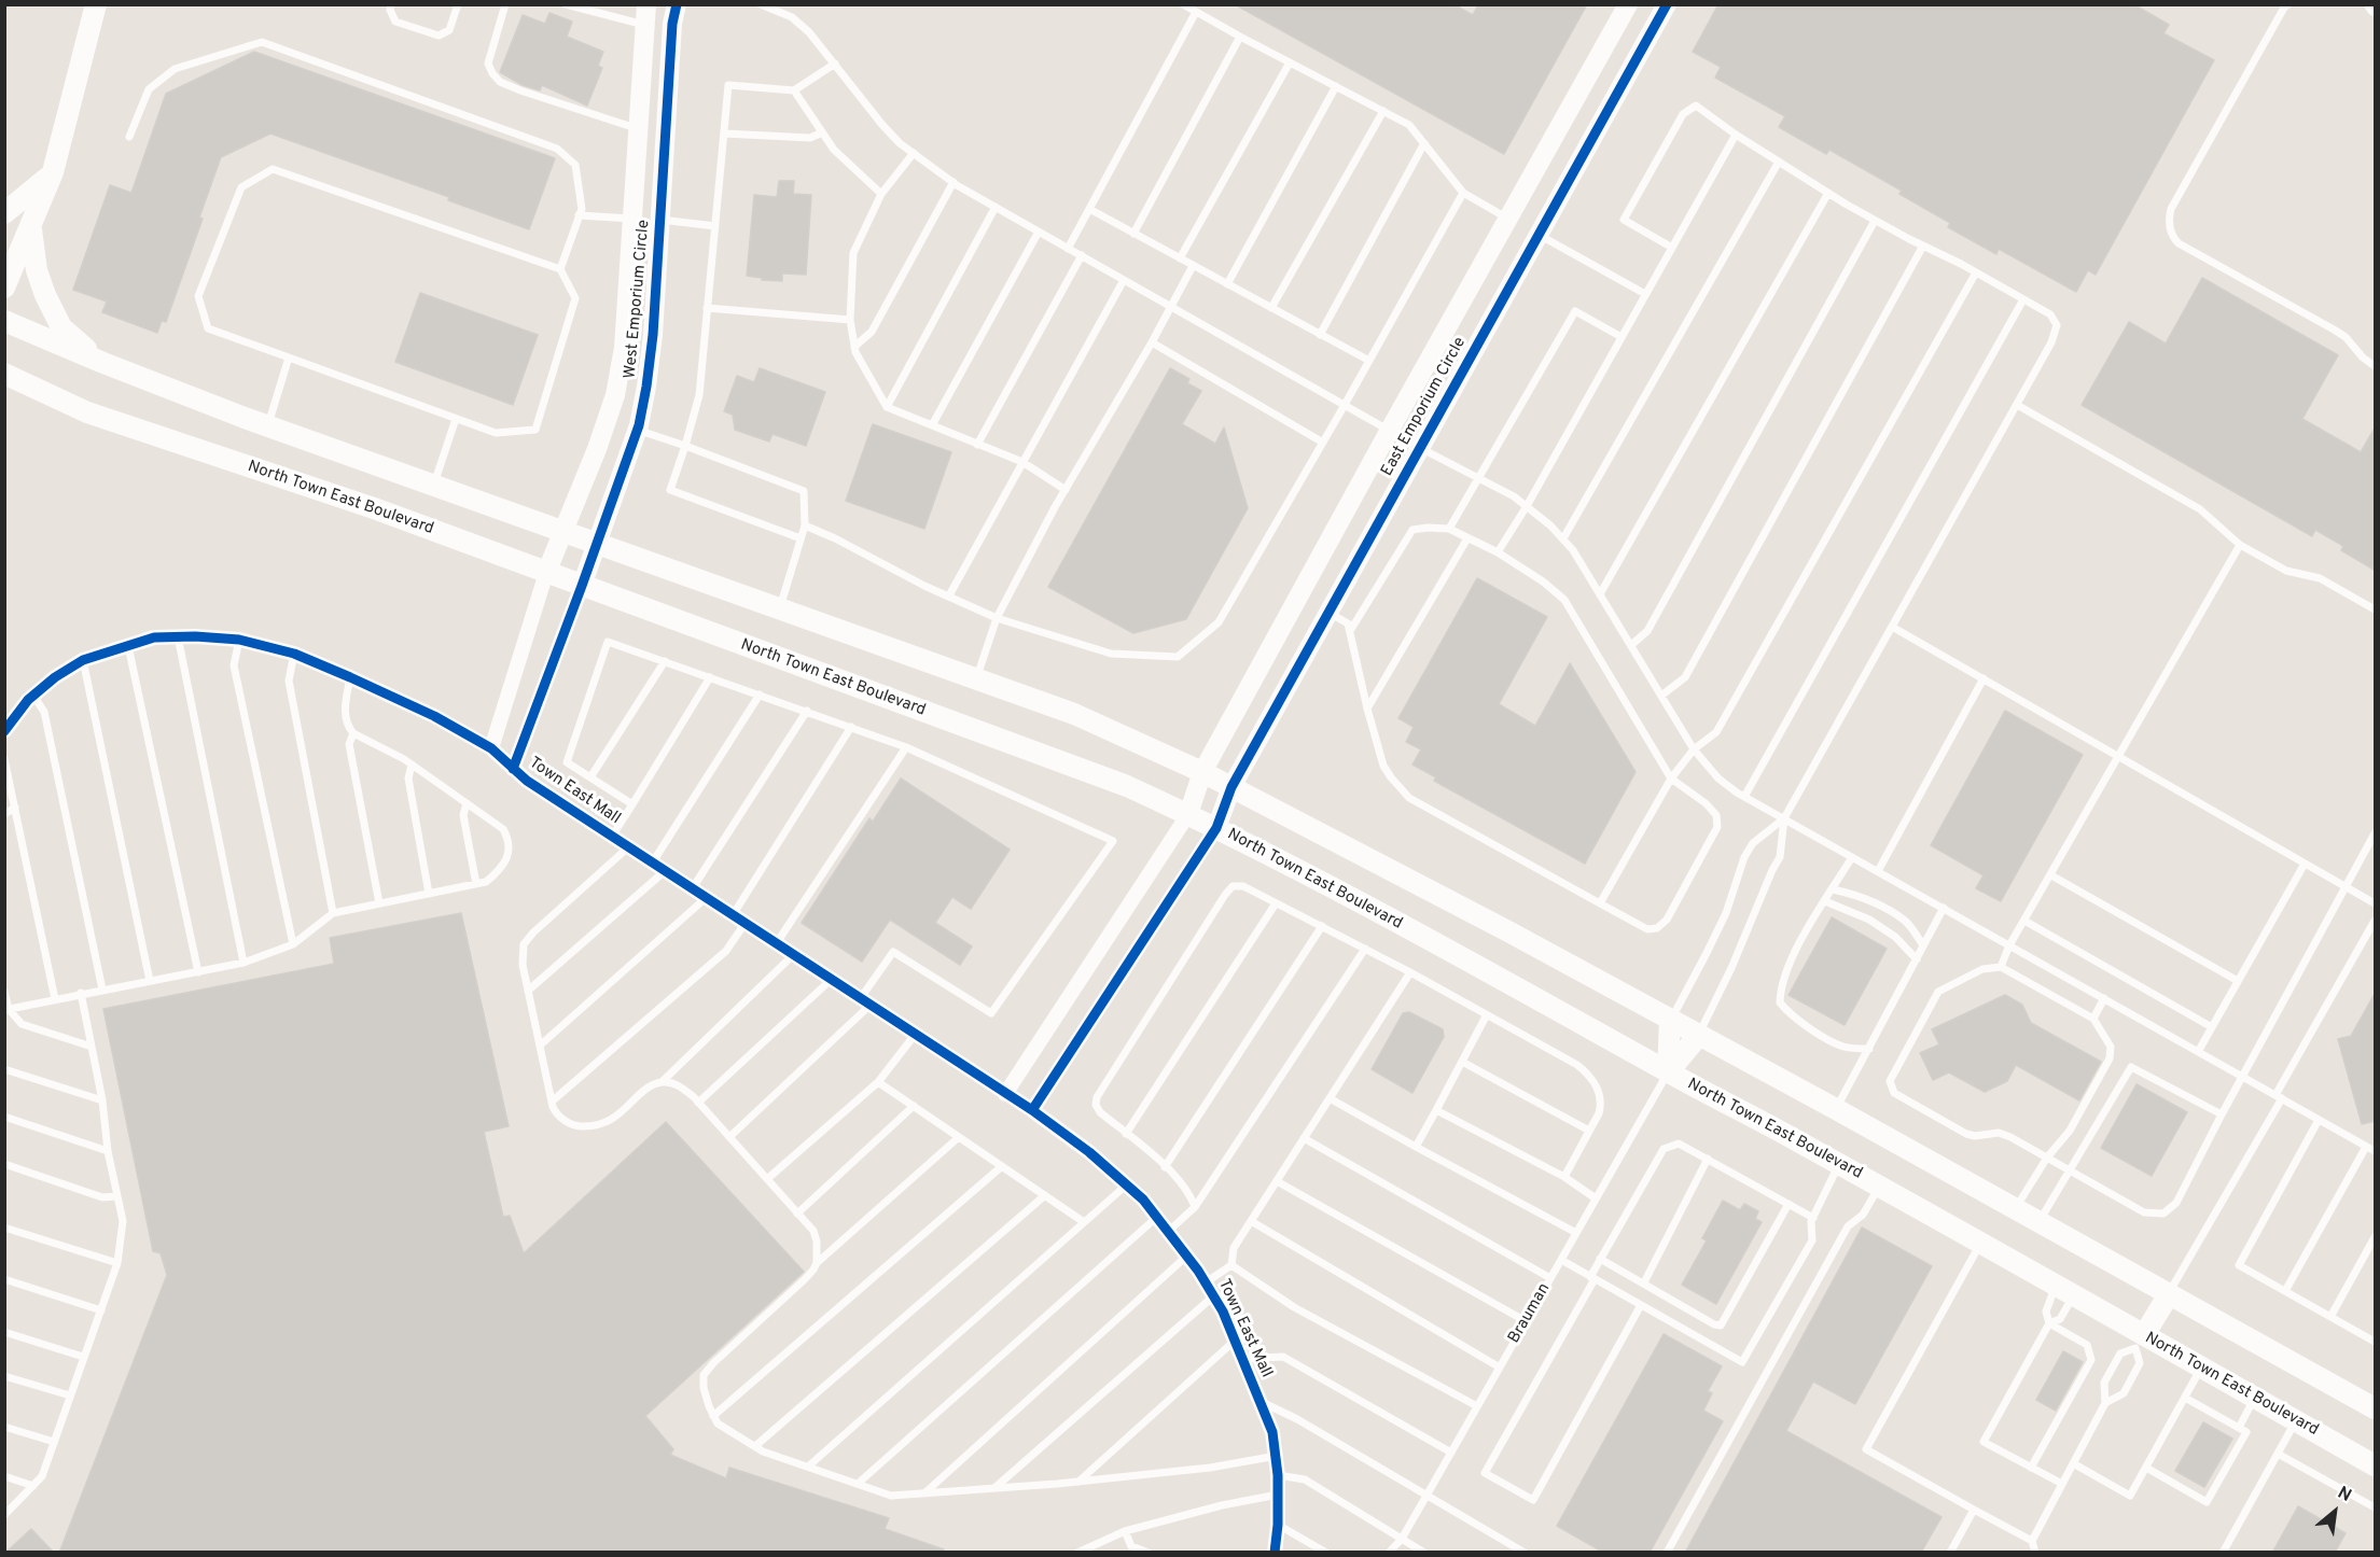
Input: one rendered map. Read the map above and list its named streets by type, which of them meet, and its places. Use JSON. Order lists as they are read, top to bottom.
{
  "streets": {
    "main road": ["North Town East Boulevard"],
    "street": ["West Emporium Circle", "East Emporium Circle", "Town East Mall"],
    "lane": ["Brauman"]
  },
  "crossings": [
    ["West Emporium Circle", "North Town East Boulevard"],
    ["East Emporium Circle", "North Town East Boulevard"],
    ["North Town East Boulevard", "Brauman"]
  ],
  "north": "top right"
}
